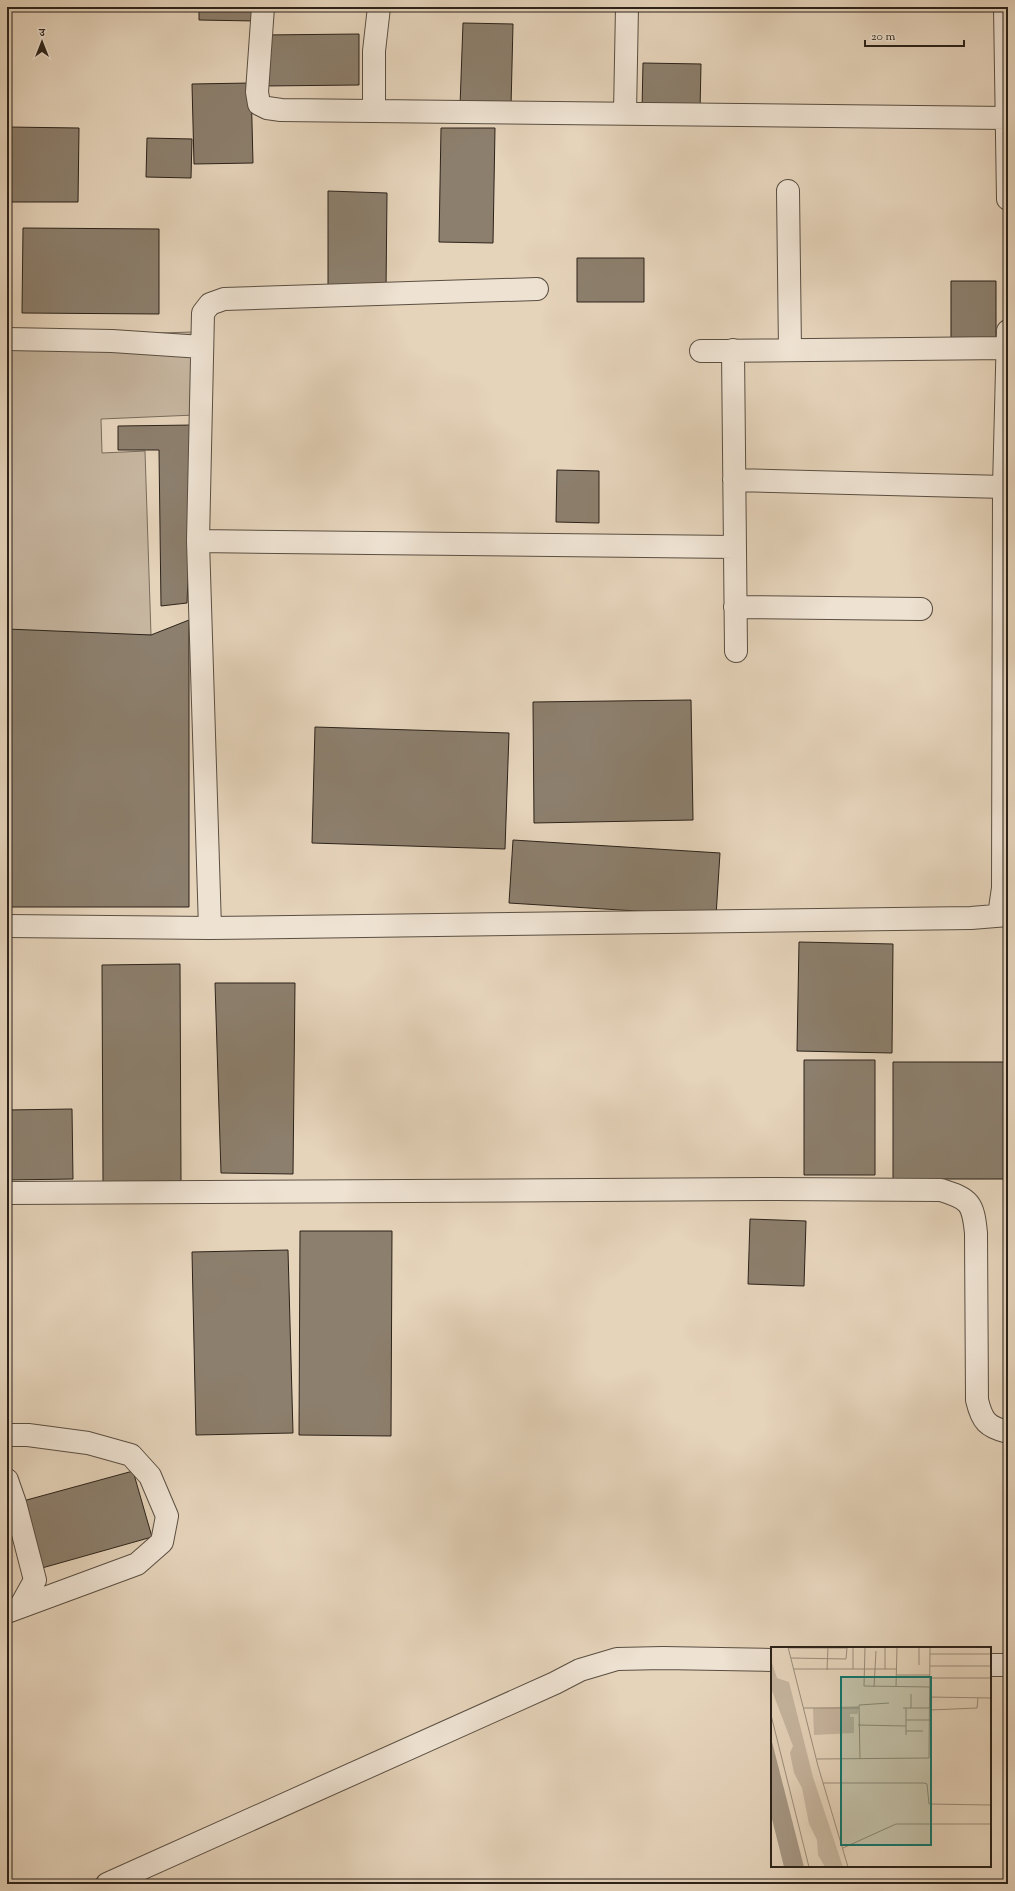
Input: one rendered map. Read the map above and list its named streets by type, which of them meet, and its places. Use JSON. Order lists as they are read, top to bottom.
{
  "scale_bar": "20 m",
  "north": "top"
}
